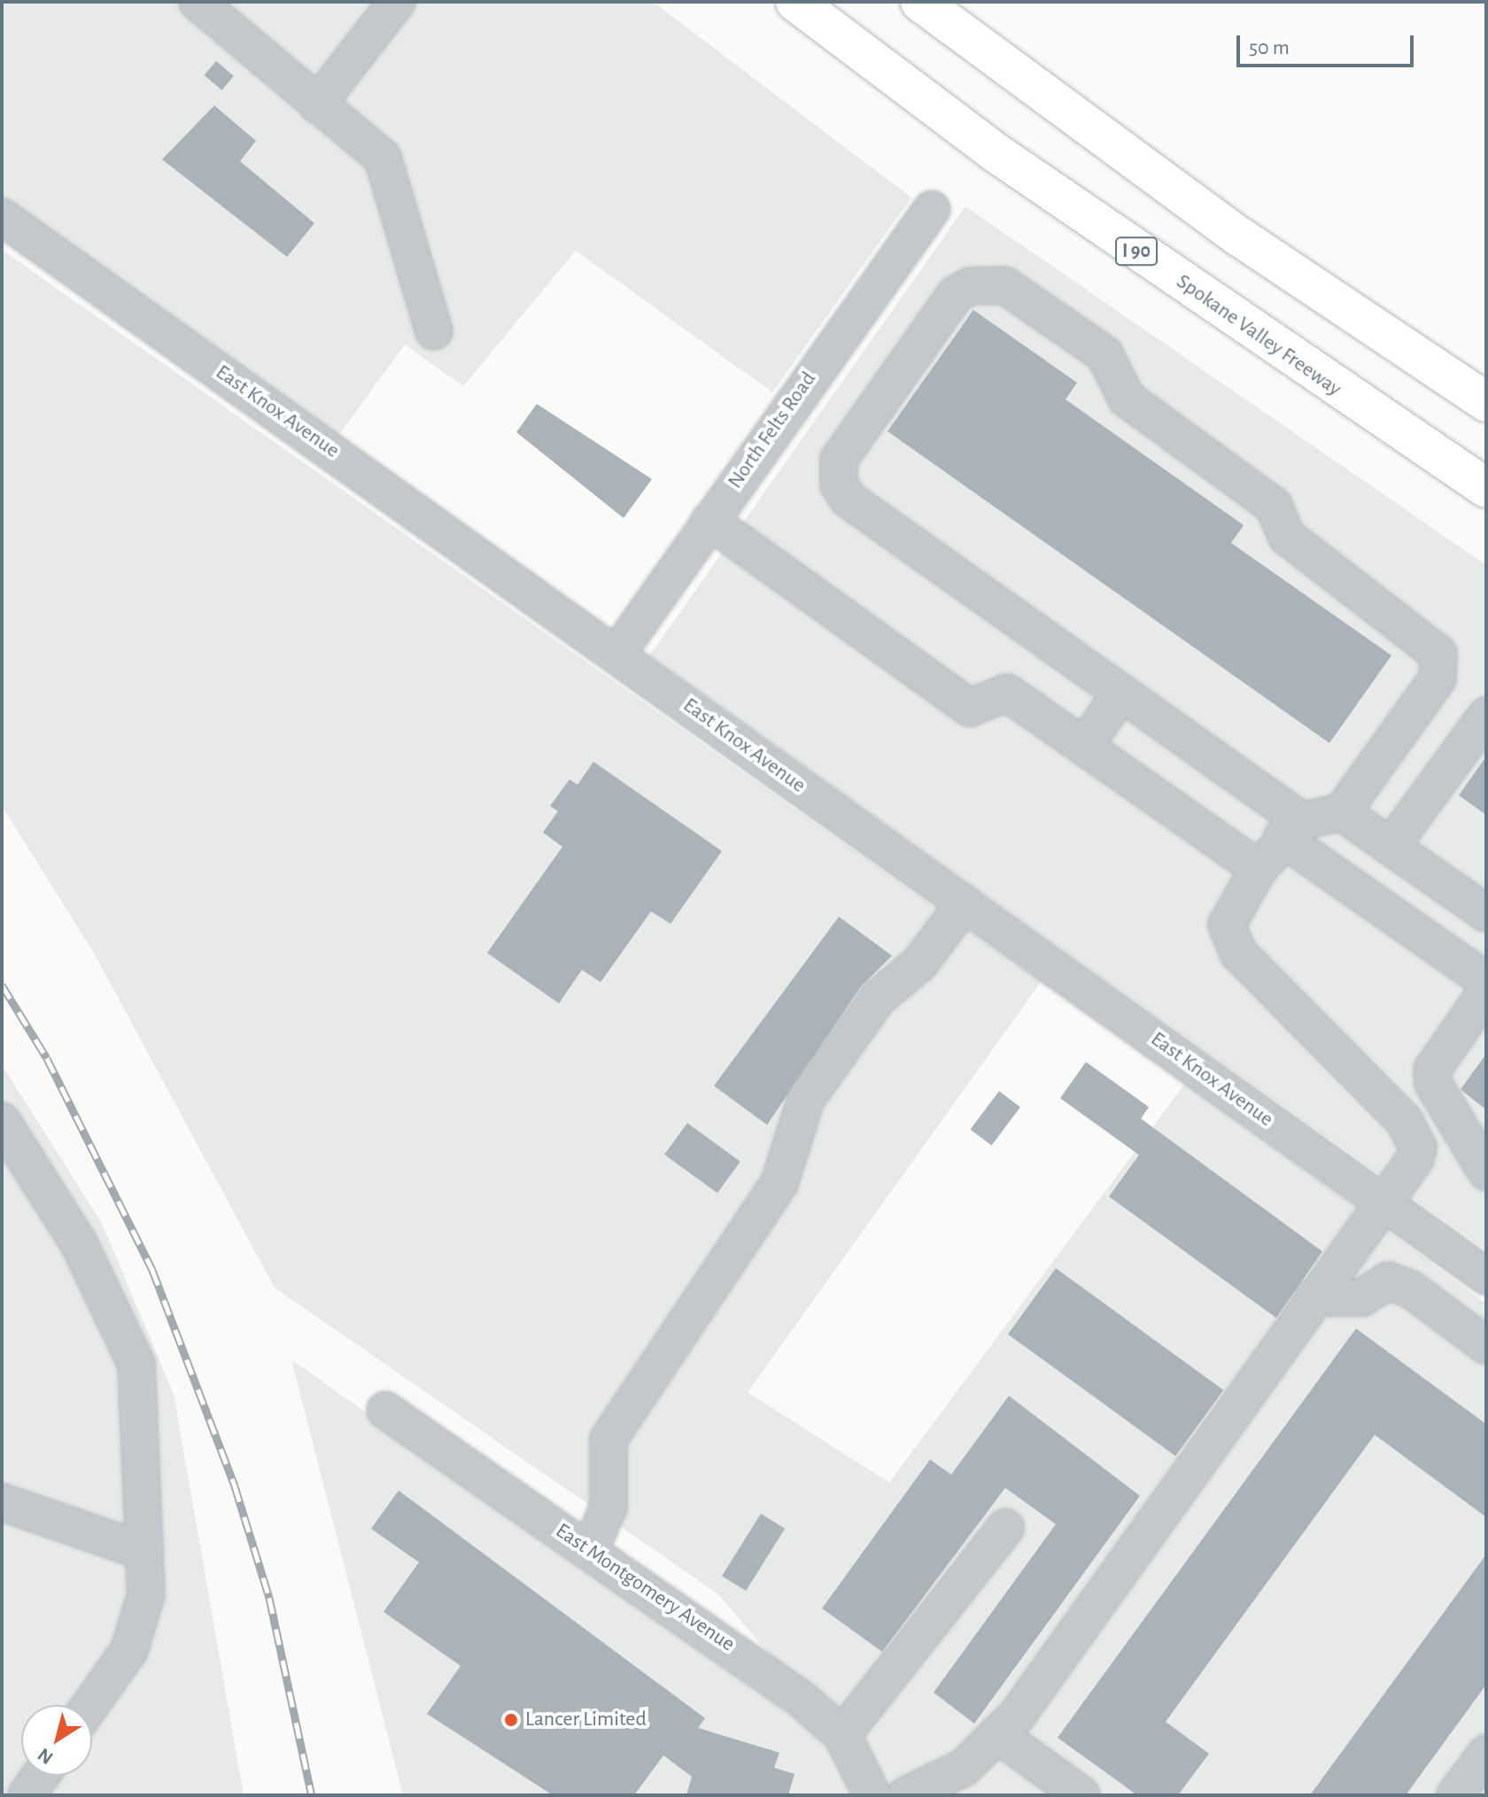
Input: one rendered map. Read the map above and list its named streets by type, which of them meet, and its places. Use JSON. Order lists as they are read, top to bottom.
{
  "streets": {
    "highway": ["I 90", "Spokane Valley Freeway"],
    "street": ["East Knox Avenue", "North Felts Road", "East Montgomery Avenue"]
  },
  "crossings": [
    ["East Knox Avenue", "North Felts Road"]
  ],
  "places": ["Lancer Limited"],
  "scale_bar": "50 m",
  "north": "bottom left"
}
